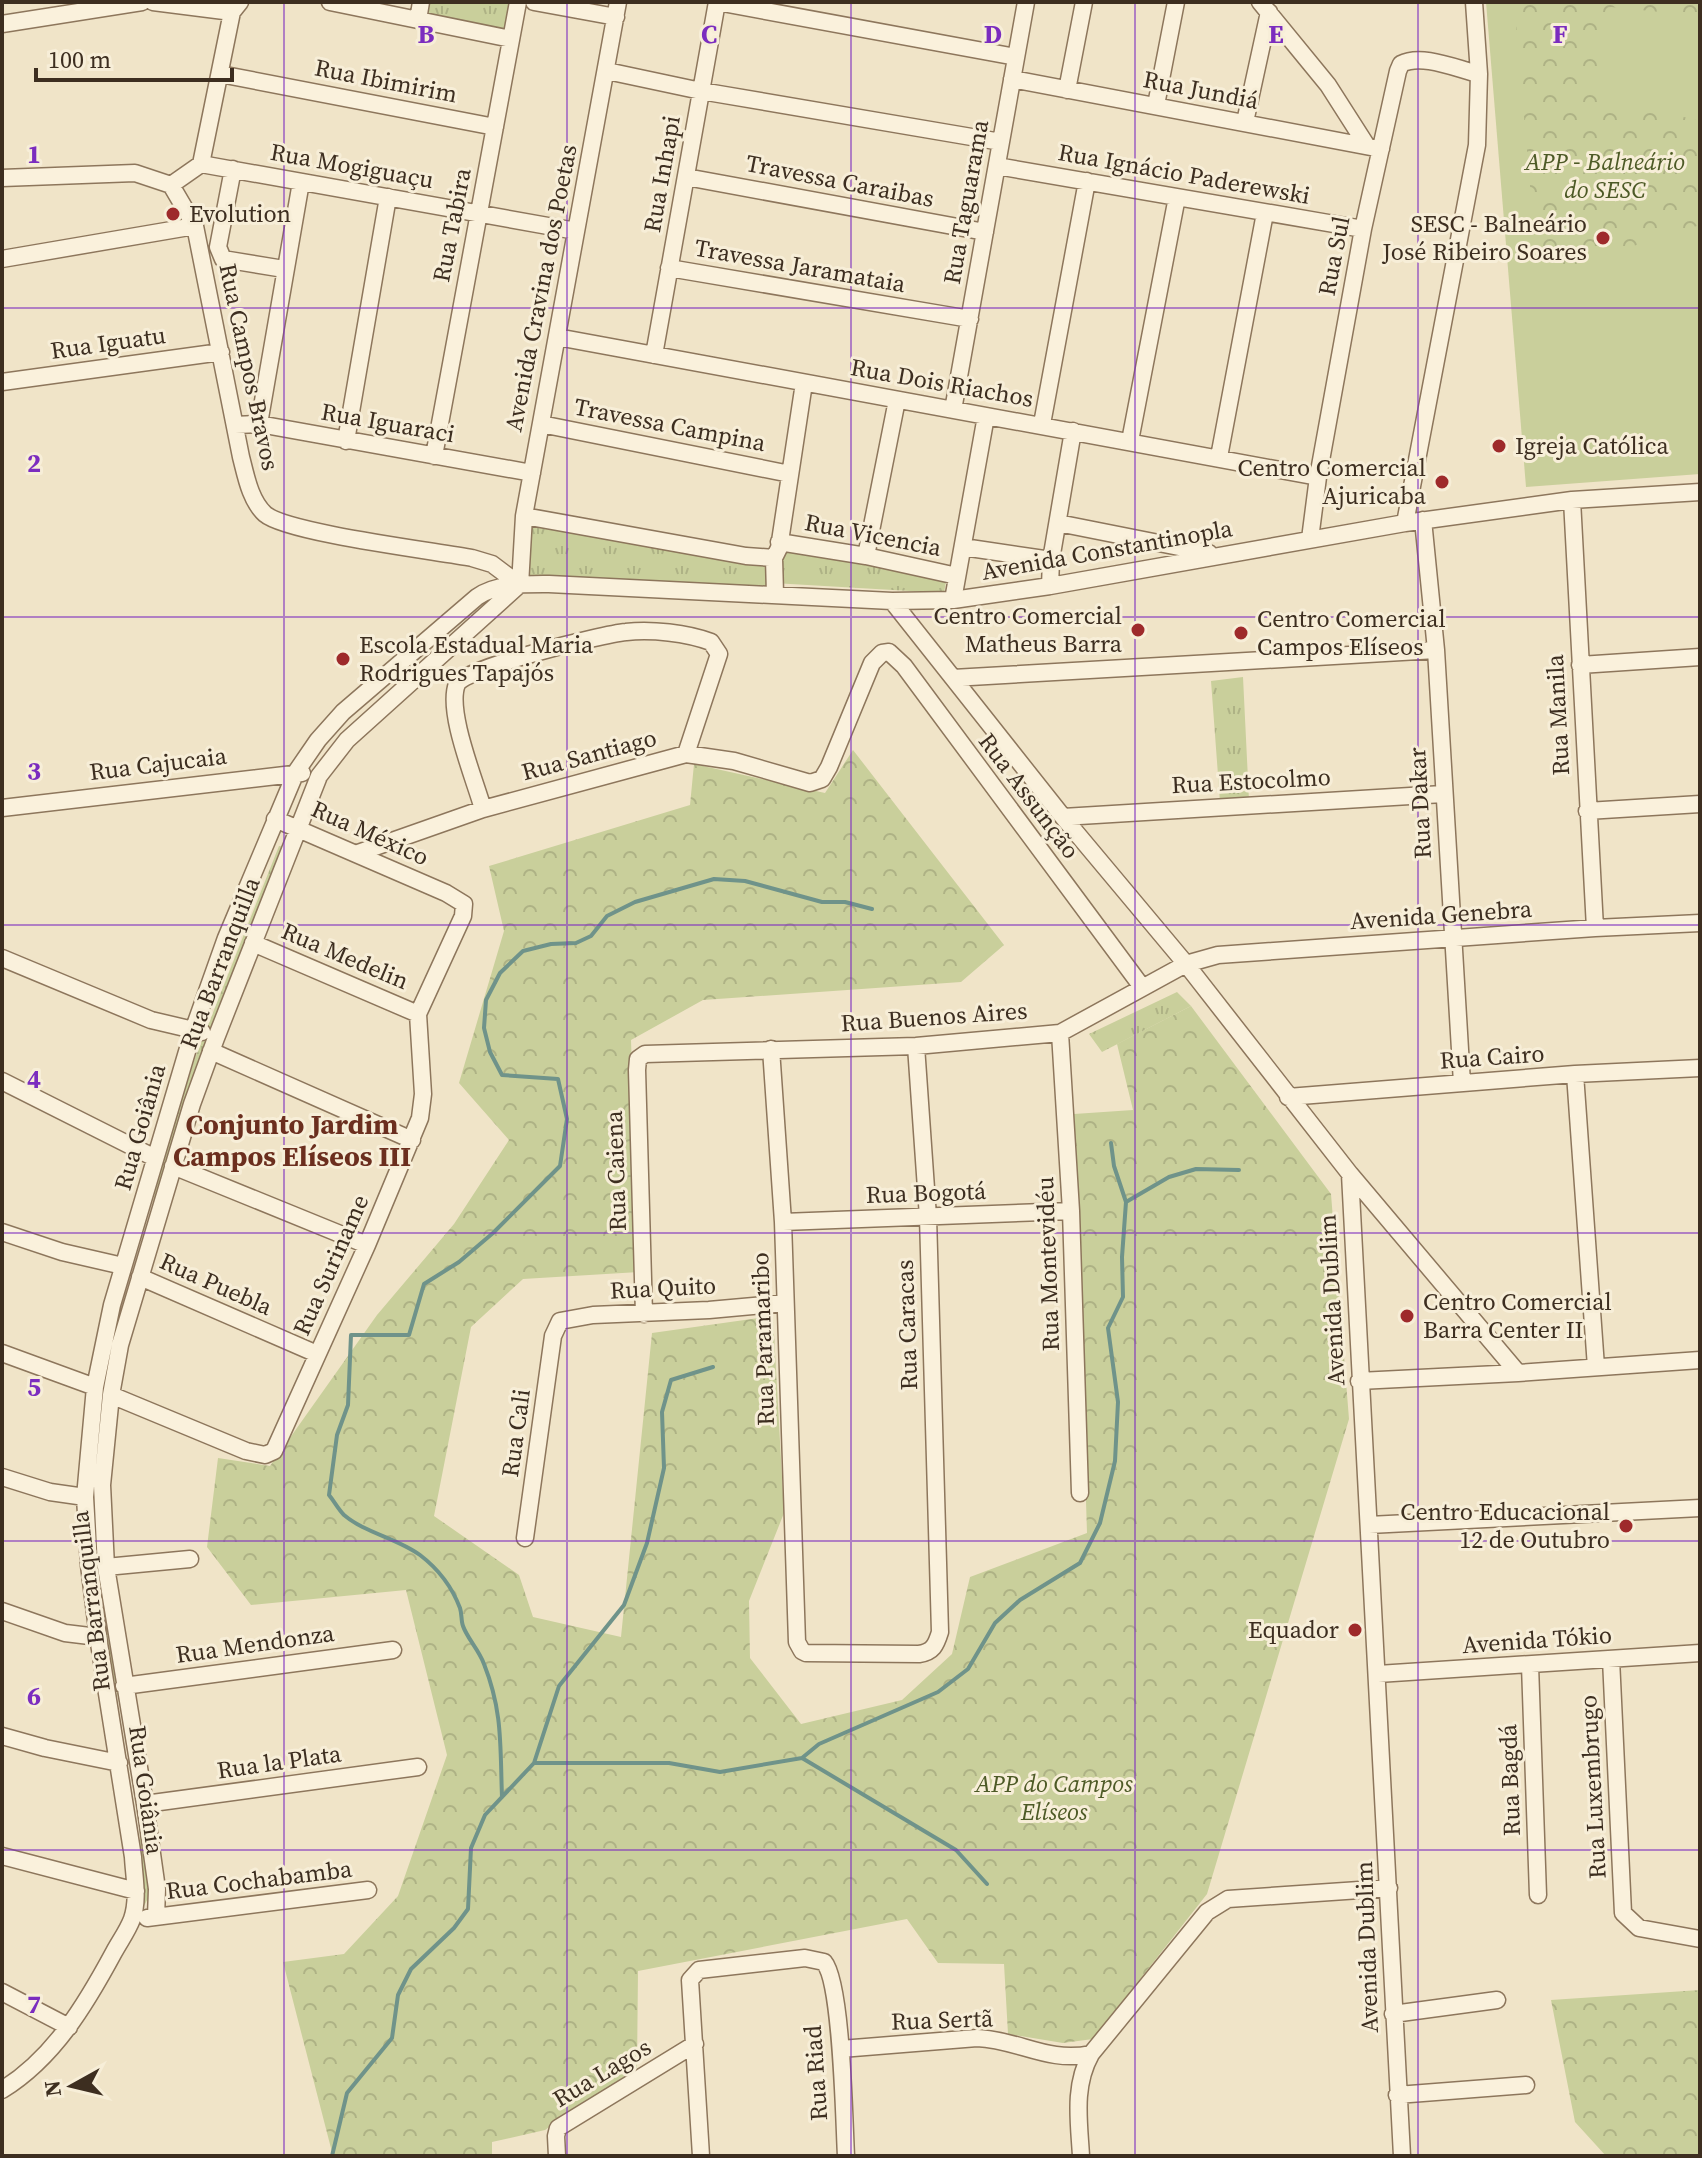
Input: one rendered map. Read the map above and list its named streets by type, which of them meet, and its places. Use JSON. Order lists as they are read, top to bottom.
{
  "streets": {
    "street": [
      "Rua Ibimirim",
      "Rua Jundiá",
      "Rua Mogiguaçu",
      "Rua Inhapi",
      "Rua Ignácio Paderewski",
      "Travessa Caraibas",
      "Rua Taguarama",
      "Rua Tabira",
      "Rua Sul",
      "Travessa Jaramataia",
      "Avenida Cravina dos Poetas",
      "Rua Iguatu",
      "Rua Campos Bravos",
      "Rua Dois Riachos",
      "Rua Iguaraci",
      "Travessa Campina",
      "Rua Vicencia",
      "Avenida Constantinopla",
      "Rua Manila",
      "Rua Santiago",
      "Rua Cajucaia",
      "Rua Estocolmo",
      "Rua Assunção",
      "Rua Dakar",
      "Rua México",
      "Avenida Genebra",
      "Rua Medelin",
      "Rua Barranquilla",
      "Rua Buenos Aires",
      "Rua Cairo",
      "Rua Goiânia",
      "Rua Caiena",
      "Rua Bogotá",
      "Rua Montevidéu",
      "Rua Suriname",
      "Rua Puebla",
      "Rua Quito",
      "Avenida Dublim",
      "Rua Caracas",
      "Rua Paramaribo",
      "Rua Cali",
      "Avenida Tókio",
      "Rua Mendonza",
      "Rua la Plata",
      "Rua Bagdá",
      "Rua Luxembrugo",
      "Rua Cochabamba",
      "Rua Sertã",
      "Rua Lagos",
      "Rua Riad"
    ]
  },
  "crossings": [
    ["Rua Ibimirim", "Rua Tabira"],
    ["Rua Jundiá", "Rua Taguarama"],
    ["Rua Jundiá", "Rua Sul"],
    ["Rua Mogiguaçu", "Rua Tabira"],
    ["Rua Mogiguaçu", "Avenida Cravina dos Poetas"],
    ["Rua Inhapi", "Travessa Caraibas"],
    ["Rua Inhapi", "Travessa Jaramataia"],
    ["Rua Inhapi", "Rua Dois Riachos"],
    ["Rua Ignácio Paderewski", "Rua Taguarama"],
    ["Rua Ignácio Paderewski", "Rua Sul"],
    ["Travessa Caraibas", "Rua Taguarama"],
    ["Rua Taguarama", "Travessa Jaramataia"],
    ["Rua Taguarama", "Rua Dois Riachos"],
    ["Rua Tabira", "Rua Iguaraci"],
    ["Rua Sul", "Rua Dois Riachos"],
    ["Rua Sul", "Avenida Constantinopla"],
    ["Avenida Cravina dos Poetas", "Rua Campos Bravos"],
    ["Avenida Cravina dos Poetas", "Rua Dois Riachos"],
    ["Avenida Cravina dos Poetas", "Rua Iguaraci"],
    ["Avenida Cravina dos Poetas", "Travessa Campina"],
    ["Avenida Cravina dos Poetas", "Rua Vicencia"],
    ["Avenida Cravina dos Poetas", "Avenida Constantinopla"],
    ["Avenida Cravina dos Poetas", "Rua Goiânia"],
    ["Rua Iguatu", "Rua Campos Bravos"],
    ["Rua Campos Bravos", "Rua Iguaraci"],
    ["Rua Campos Bravos", "Avenida Constantinopla"],
    ["Rua Campos Bravos", "Rua Goiânia"],
    ["Avenida Constantinopla", "Rua Manila"],
    ["Avenida Constantinopla", "Rua Dakar"],
    ["Avenida Constantinopla", "Rua Goiânia"],
    ["Rua Manila", "Avenida Genebra"],
    ["Rua Santiago", "Rua Assunção"],
    ["Rua Santiago", "Rua México"],
    ["Rua Cajucaia", "Rua Goiânia"],
    ["Rua Estocolmo", "Rua Dakar"],
    ["Rua Assunção", "Rua Buenos Aires"],
    ["Rua Dakar", "Avenida Genebra"],
    ["Rua Dakar", "Rua Cairo"],
    ["Rua México", "Rua Barranquilla"],
    ["Rua México", "Rua Goiânia"],
    ["Rua México", "Rua Suriname"],
    ["Avenida Genebra", "Rua Buenos Aires"],
    ["Rua Medelin", "Rua Barranquilla"],
    ["Rua Medelin", "Rua Suriname"],
    ["Rua Barranquilla", "Rua Goiânia"],
    ["Rua Barranquilla", "Rua Suriname"],
    ["Rua Barranquilla", "Rua Puebla"],
    ["Rua Barranquilla", "Rua Mendonza"],
    ["Rua Barranquilla", "Rua la Plata"],
    ["Rua Barranquilla", "Rua Cochabamba"],
    ["Rua Buenos Aires", "Rua Caiena"],
    ["Rua Buenos Aires", "Rua Montevidéu"],
    ["Rua Buenos Aires", "Rua Caracas"],
    ["Rua Buenos Aires", "Rua Paramaribo"],
    ["Rua Goiânia", "Rua Cochabamba"],
    ["Rua Caiena", "Rua Quito"],
    ["Rua Bogotá", "Rua Montevidéu"],
    ["Rua Bogotá", "Rua Caracas"],
    ["Rua Bogotá", "Rua Paramaribo"],
    ["Rua Suriname", "Rua Puebla"],
    ["Rua Quito", "Rua Paramaribo"],
    ["Rua Quito", "Rua Cali"],
    ["Avenida Dublim", "Avenida Tókio"],
    ["Rua Caracas", "Rua Paramaribo"],
    ["Avenida Tókio", "Rua Bagdá"],
    ["Avenida Tókio", "Rua Luxembrugo"],
    ["Rua Sertã", "Rua Riad"],
    ["Rua Lagos", "Rua Riad"]
  ],
  "districts": ["Conjunto Jardim Campos Elíseos III"],
  "parks": ["APP - Balneário do SESC", "APP do Campos Elíseos"],
  "places": [
    "Evolution",
    "SESC - Balneário José Ribeiro Soares",
    "Igreja Católica",
    "Centro Comercial Ajuricaba",
    "Centro Comercial Matheus Barra",
    "Centro Comercial Campos Elíseos",
    "Escola Estadual Maria Rodrigues Tapajós",
    "Centro Comercial Barra Center II",
    "Centro Educacional 12 de Outubro",
    "Equador"
  ],
  "scale_bar": "100 m",
  "north": "left",
  "grid": {
    "columns": [
      "B",
      "C",
      "D",
      "E",
      "F"
    ],
    "rows": [
      "1",
      "2",
      "3",
      "4",
      "5",
      "6",
      "7"
    ]
  }
}
